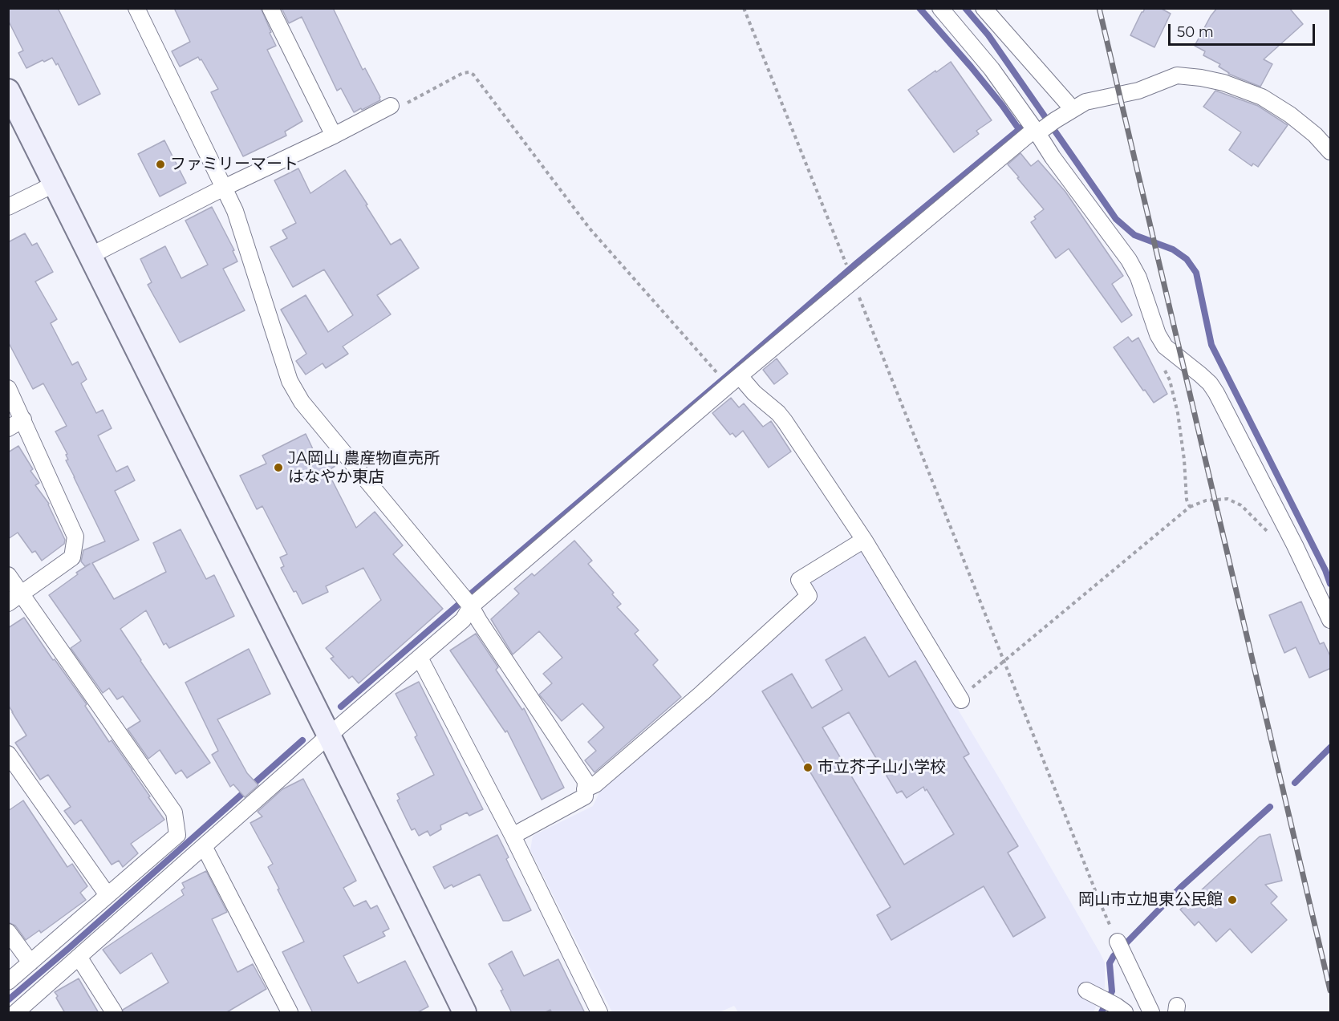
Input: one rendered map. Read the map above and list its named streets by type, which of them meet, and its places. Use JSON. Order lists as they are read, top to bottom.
{
  "places": [
    "ファミリーマート",
    "JA岡山 農産物直売所 はなやか東店",
    "市立芥子山小学校",
    "岡山市立旭東公民館"
  ],
  "scale_bar": "50 m"
}
